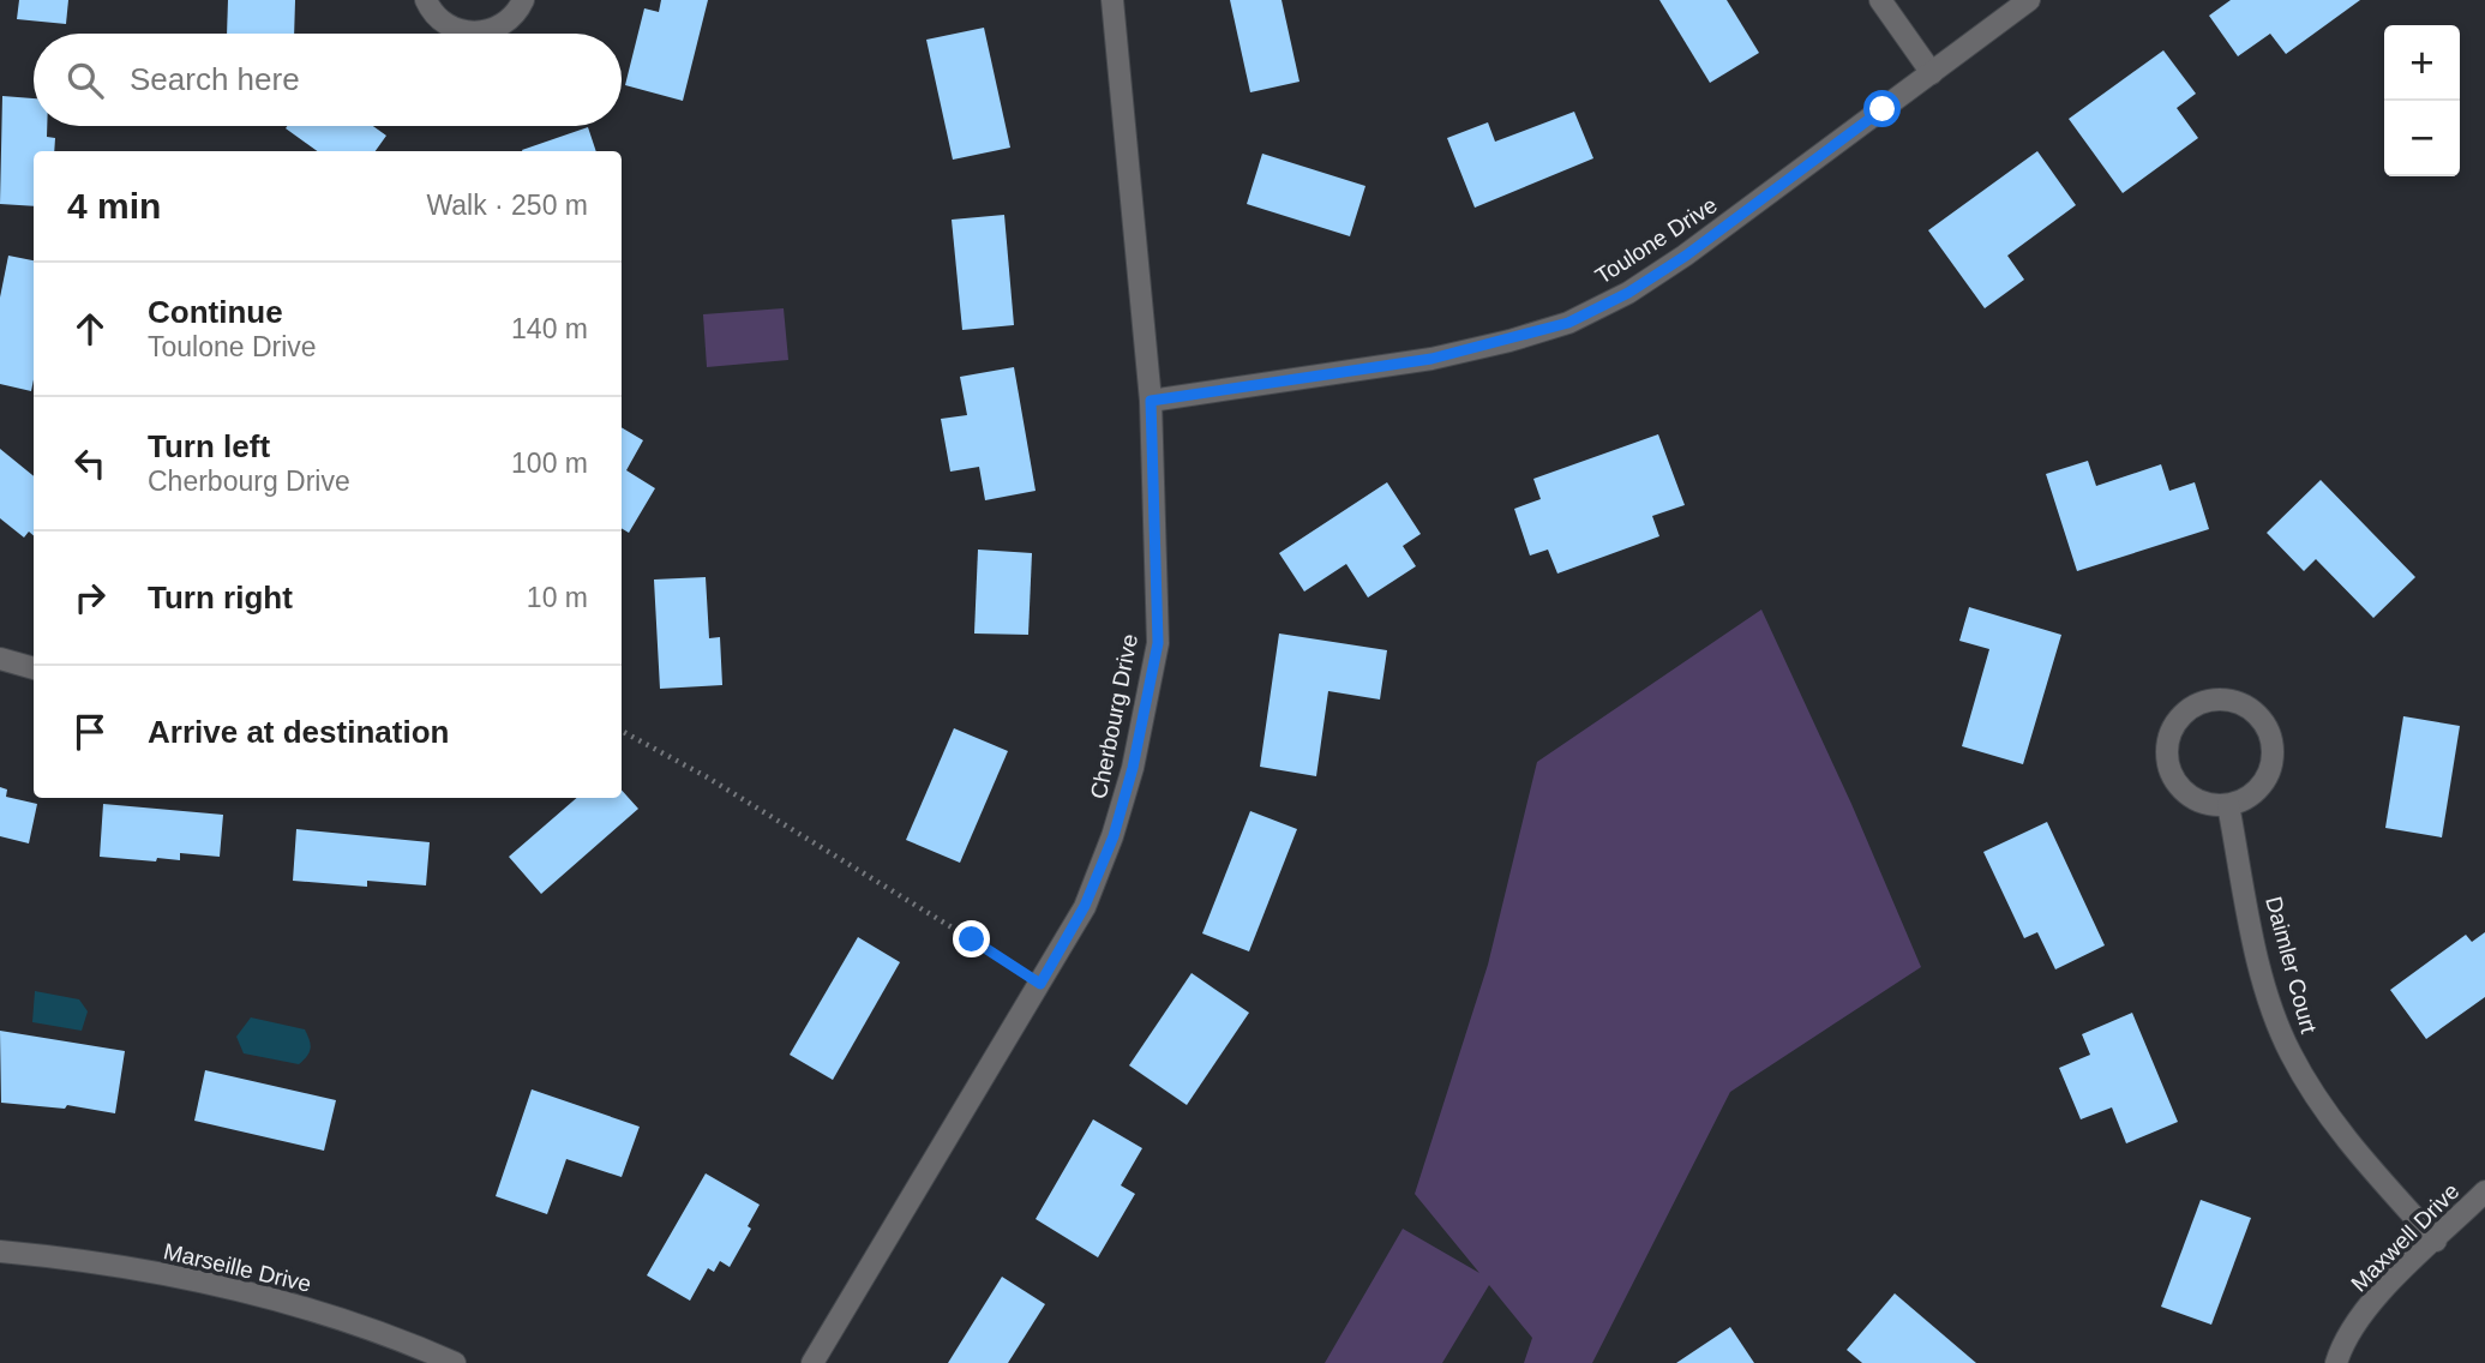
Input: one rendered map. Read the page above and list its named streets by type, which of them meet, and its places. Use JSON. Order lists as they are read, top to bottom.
{
  "streets": {
    "street": [
      "Toulone Drive",
      "Cherbourg Drive",
      "Daimler Court",
      "Maxwell Drive",
      "Marseille Drive"
    ]
  },
  "crossings": [
    ["Toulone Drive", "Cherbourg Drive"],
    ["Daimler Court", "Maxwell Drive"]
  ],
  "page": {
    "map_buttons": ["+", "−"],
    "search": "Search here",
    "heading": ["4 min", "Walk · 250 m"],
    "list": [
      ["Continue", "Toulone Drive", "140 m"],
      ["Turn left", "Cherbourg Drive", "100 m"],
      ["Turn right", "10 m"],
      "Arrive at destination"
    ]
  }
}
